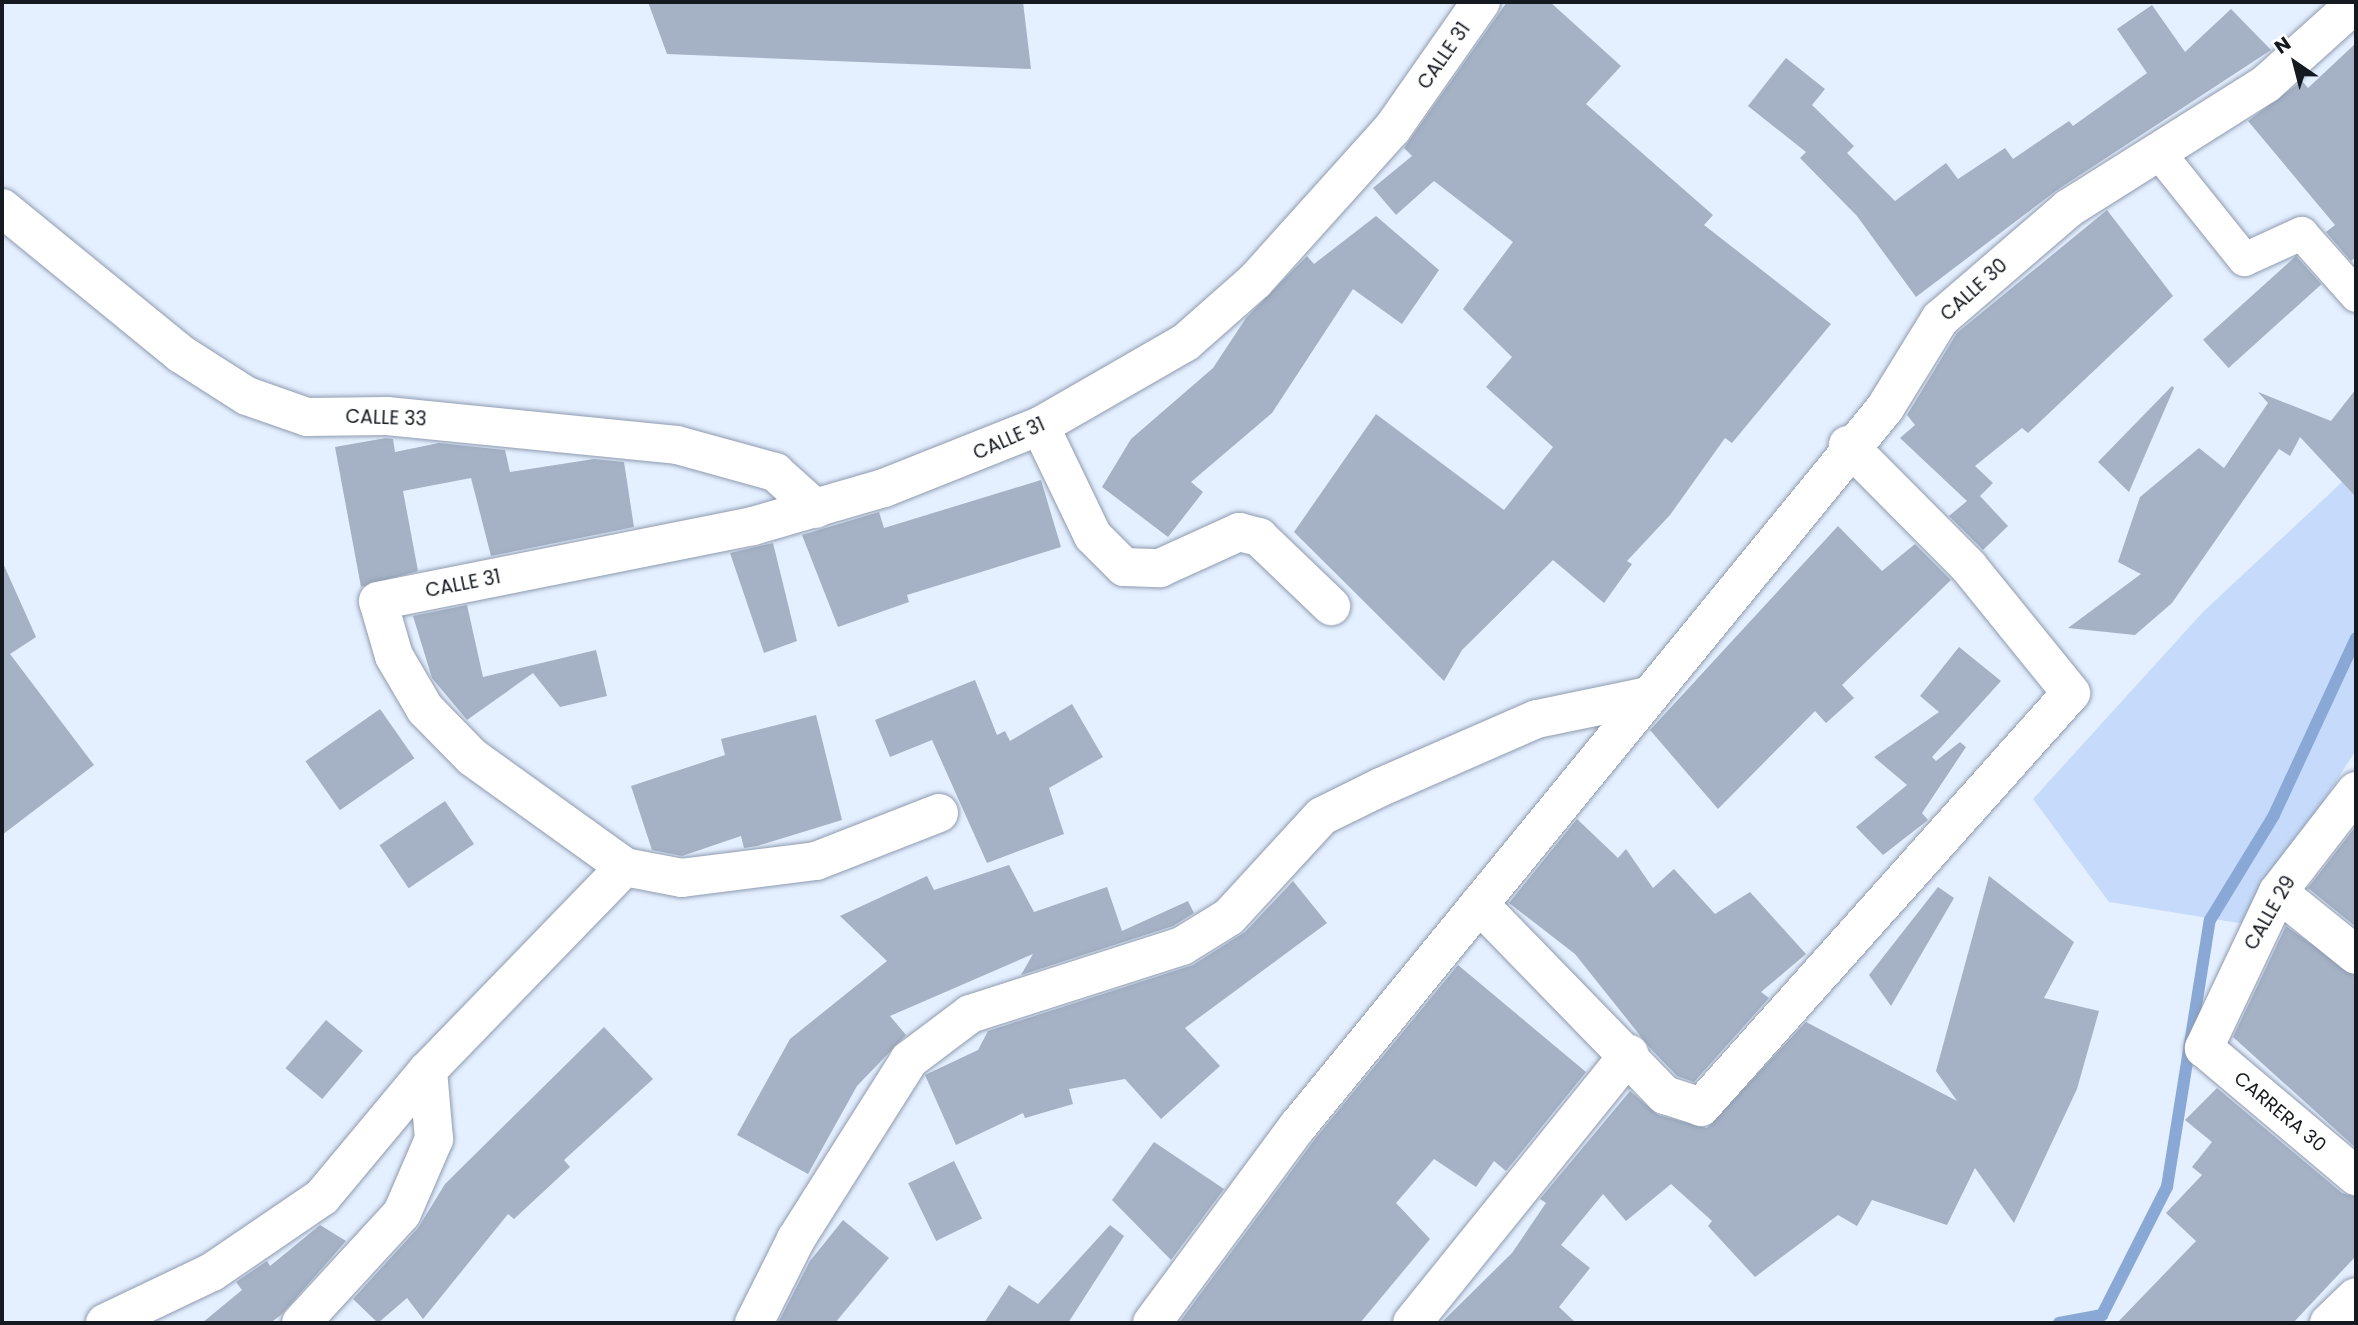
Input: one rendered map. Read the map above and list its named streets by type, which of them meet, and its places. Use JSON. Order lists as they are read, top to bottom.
{
  "streets": {
    "street": [
      "CALLE 31",
      "CALLE 30",
      "CALLE 33",
      "CALLE 29",
      "CARRERA 30"
    ]
  },
  "crossings": [
    ["CALLE 31", "CALLE 33"],
    ["CALLE 29", "CARRERA 30"]
  ],
  "north": "top left"
}
